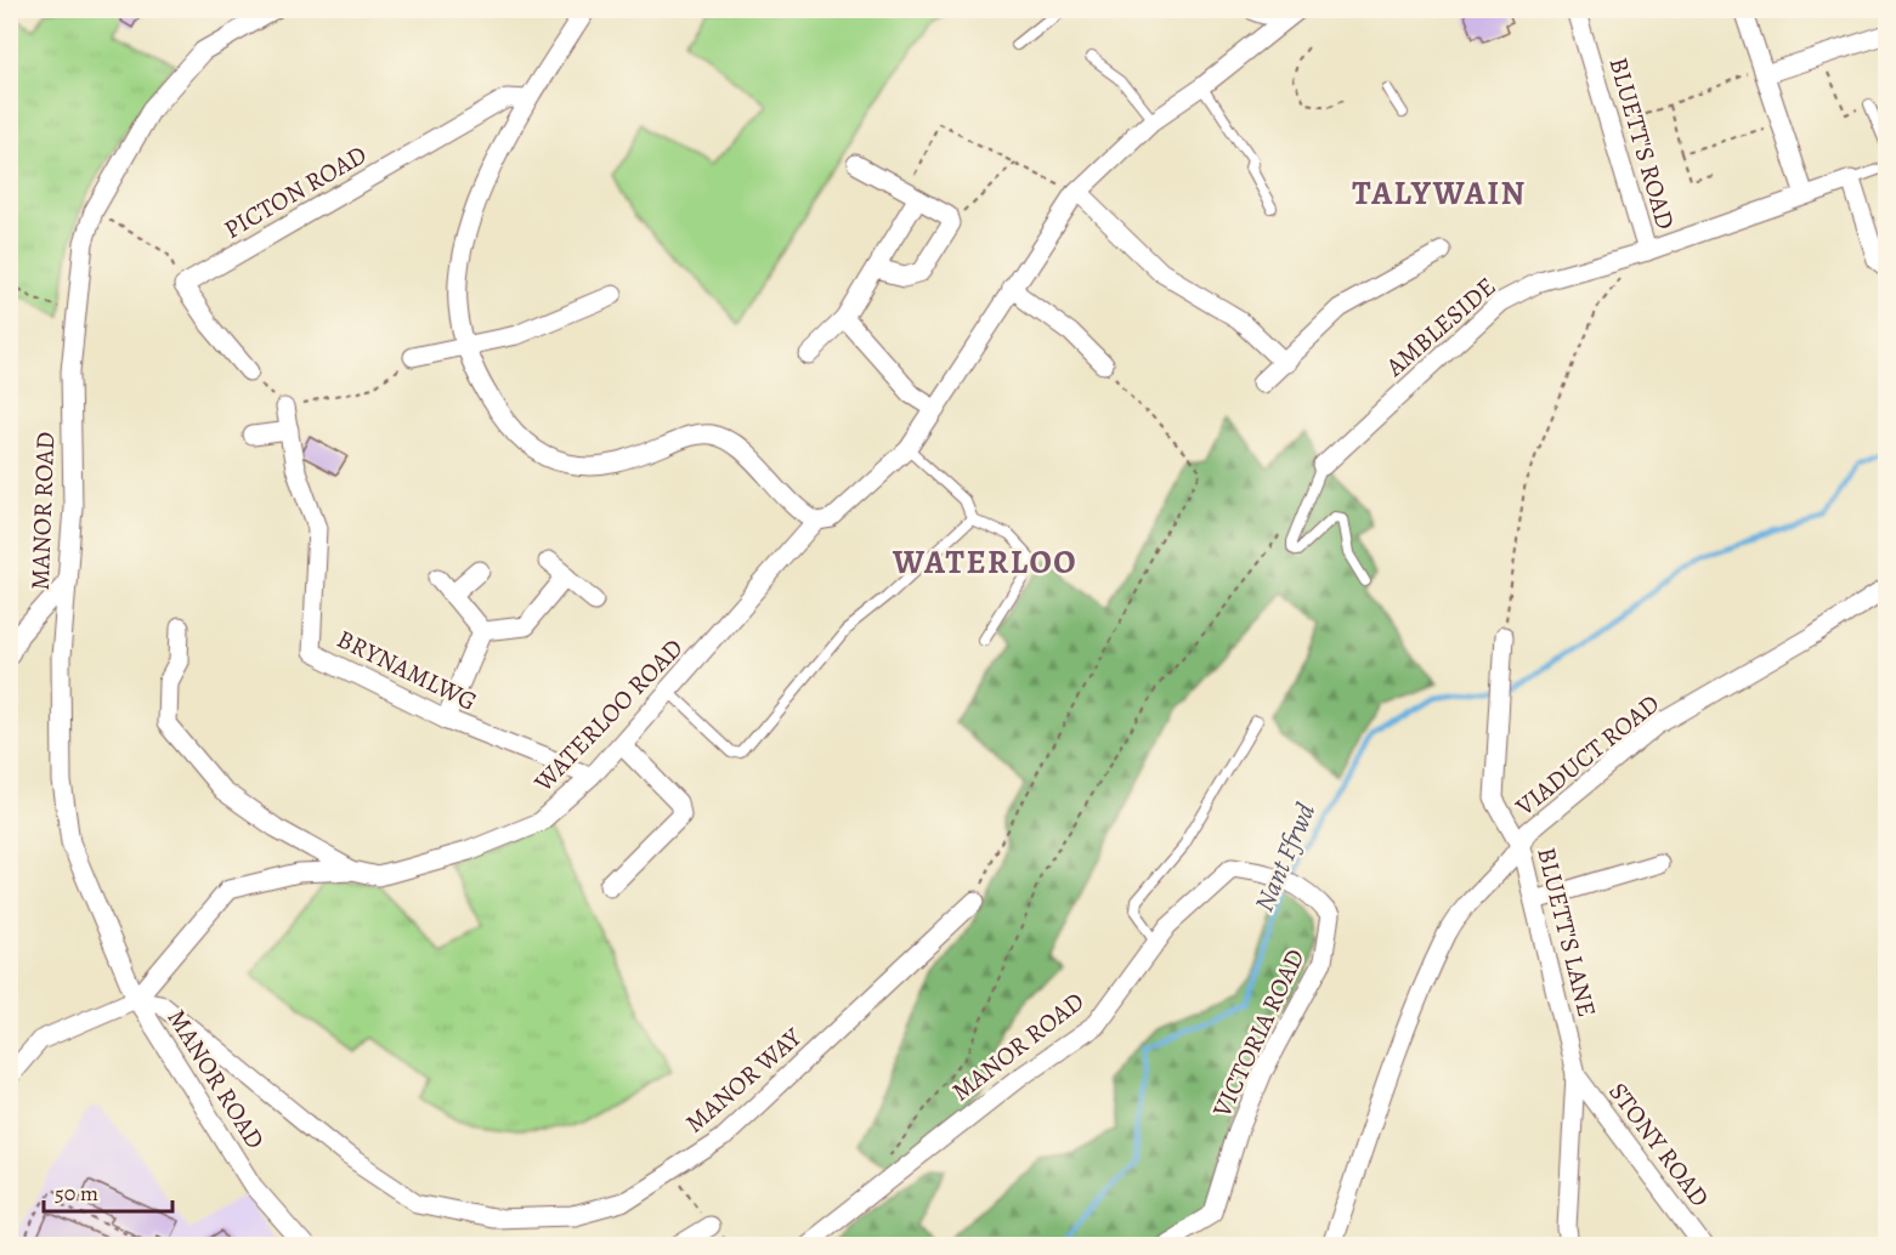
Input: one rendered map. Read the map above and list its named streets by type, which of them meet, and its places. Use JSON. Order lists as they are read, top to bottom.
{
  "streets": {
    "street": [
      "BLUETT'S ROAD",
      "PICTON ROAD",
      "AMBLESIDE",
      "MANOR ROAD",
      "BRYNAMLWG",
      "WATERLOO ROAD",
      "VIADUCT ROAD",
      "BLUETT'S LANE",
      "VICTORIA ROAD",
      "MANOR WAY",
      "STONY ROAD"
    ]
  },
  "crossings": [
    ["BLUETT'S ROAD", "AMBLESIDE"],
    ["MANOR ROAD", "WATERLOO ROAD"],
    ["MANOR ROAD", "VICTORIA ROAD"],
    ["MANOR ROAD", "MANOR WAY"],
    ["BRYNAMLWG", "WATERLOO ROAD"],
    ["WATERLOO ROAD", "MANOR WAY"],
    ["VIADUCT ROAD", "BLUETT'S LANE"],
    ["BLUETT'S LANE", "STONY ROAD"]
  ],
  "districts": ["TALYWAIN", "WATERLOO"],
  "water": ["Nant Ffrwd"],
  "scale_bar": "50 m"
}
